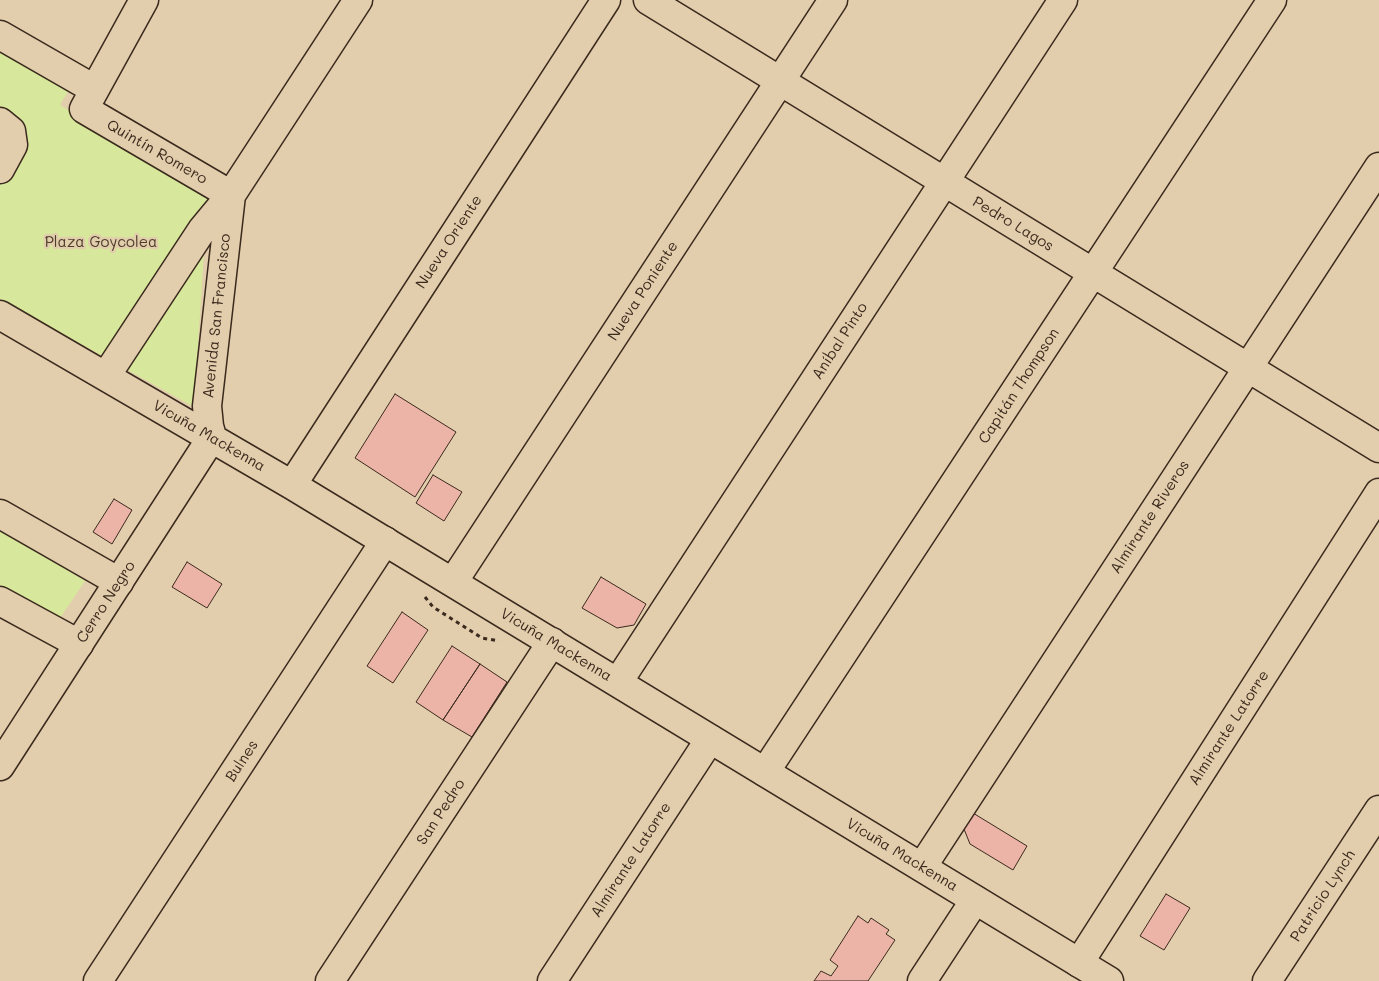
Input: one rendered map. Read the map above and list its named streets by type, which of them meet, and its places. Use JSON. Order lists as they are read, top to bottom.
{
  "streets": {
    "street": [
      "Quintín Romero",
      "Pedro Lagos",
      "Nueva Oriente",
      "Nueva Poniente",
      "Avenida San Francisco",
      "Aníbal Pinto",
      "Capitán Thompson",
      "Vicuña Mackenna",
      "Almirante Riveros",
      "Cerro Negro",
      "Almirante Latorre",
      "Bulnes",
      "San Pedro",
      "Patricio Lynch"
    ]
  },
  "crossings": [
    ["Quintín Romero", "Avenida San Francisco"],
    ["Pedro Lagos", "Nueva Poniente"],
    ["Pedro Lagos", "Aníbal Pinto"],
    ["Pedro Lagos", "Capitán Thompson"],
    ["Pedro Lagos", "Almirante Riveros"],
    ["Nueva Oriente", "Vicuña Mackenna"],
    ["Nueva Poniente", "Vicuña Mackenna"],
    ["Avenida San Francisco", "Vicuña Mackenna"],
    ["Avenida San Francisco", "Cerro Negro"],
    ["Aníbal Pinto", "Vicuña Mackenna"],
    ["Capitán Thompson", "Vicuña Mackenna"],
    ["Vicuña Mackenna", "Almirante Riveros"],
    ["Vicuña Mackenna", "Cerro Negro"],
    ["Vicuña Mackenna", "Almirante Latorre"],
    ["Vicuña Mackenna", "Bulnes"],
    ["Vicuña Mackenna", "San Pedro"]
  ],
  "parks": ["Plaza Goycolea"]
}
